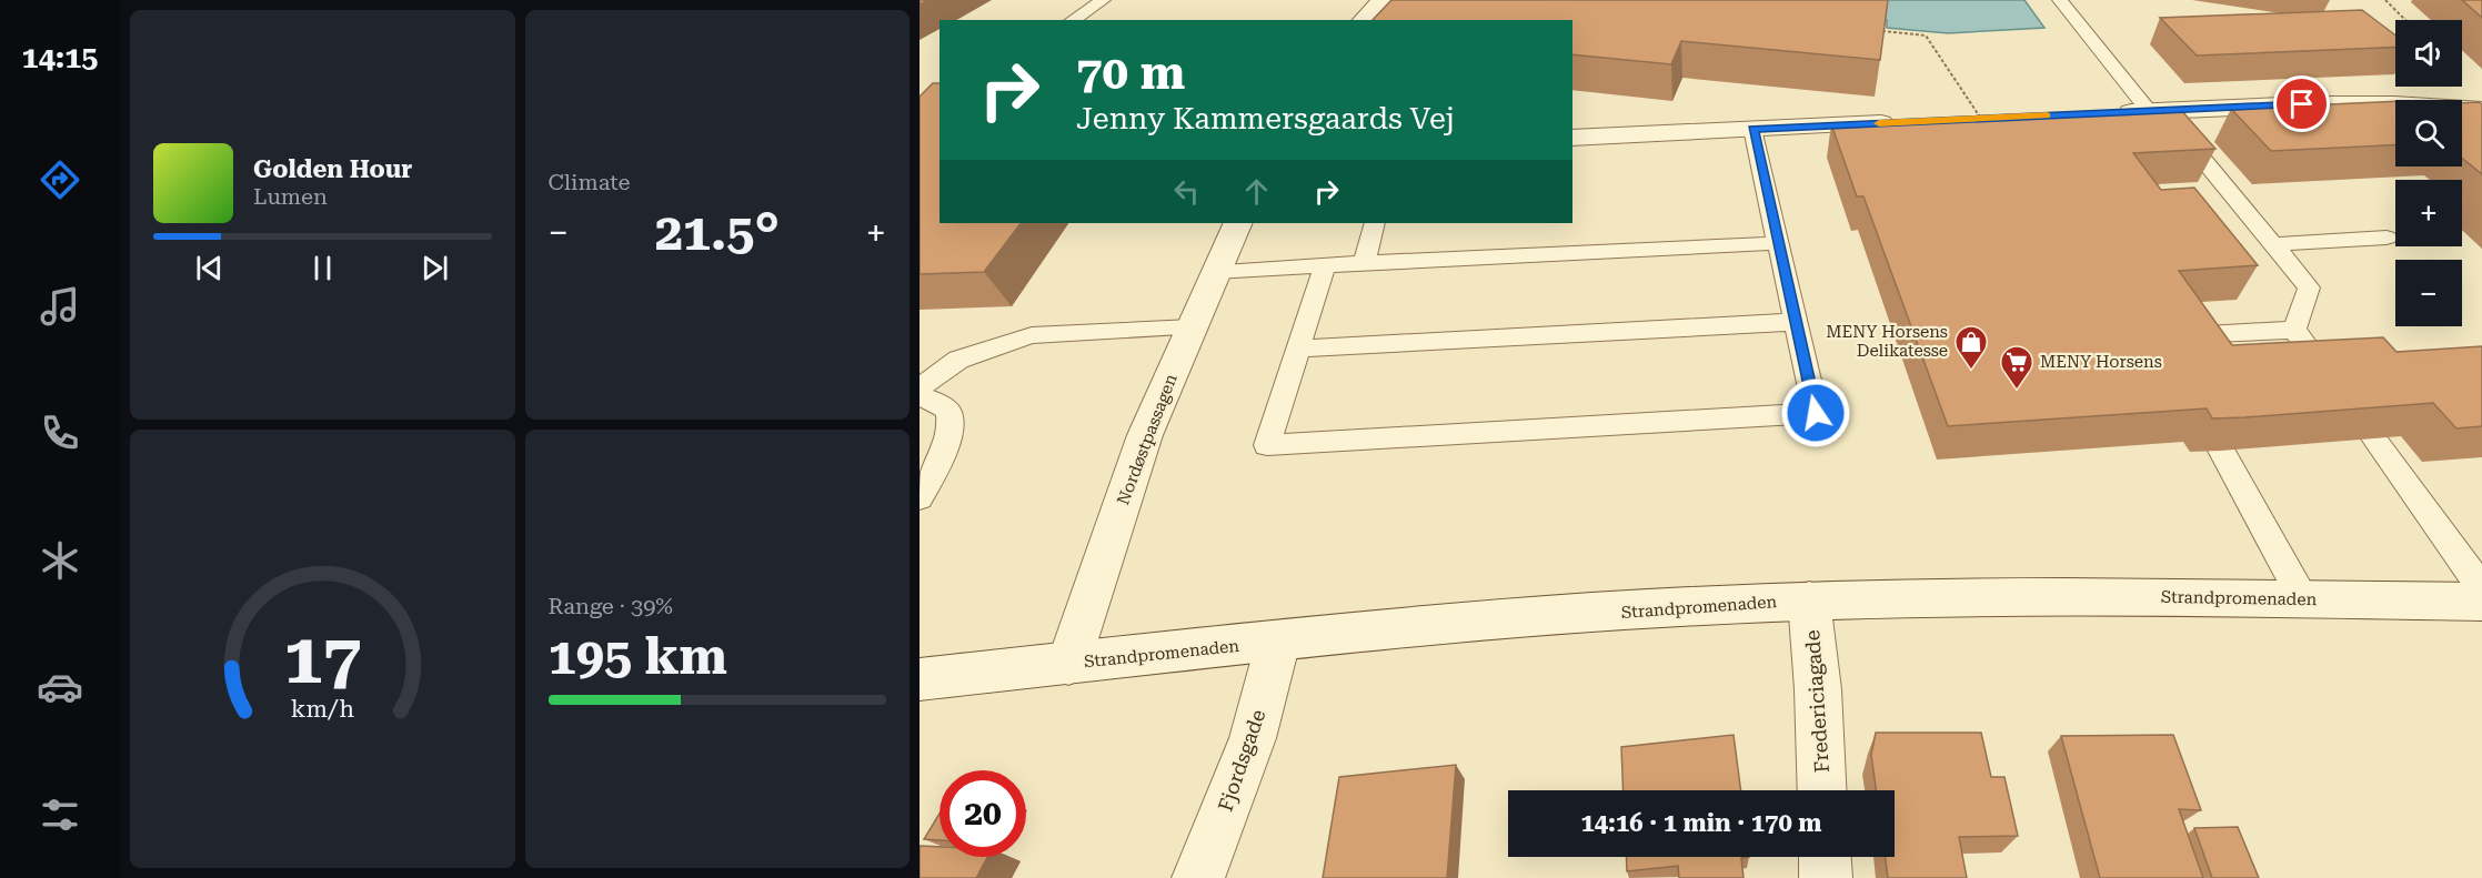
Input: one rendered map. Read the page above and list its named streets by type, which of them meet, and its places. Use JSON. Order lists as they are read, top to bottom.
{
  "streets": {
    "street": [
      "Nordøstpassagen",
      "Strandpromenaden",
      "Fredericiagade",
      "Fjordsgade"
    ]
  },
  "crossings": [
    ["Nordøstpassagen", "Strandpromenaden"],
    ["Strandpromenaden", "Fredericiagade"],
    ["Strandpromenaden", "Fjordsgade"]
  ],
  "places": {
    "shop": ["MENY Horsens Delikatesse"],
    "supermarket": ["MENY Horsens"]
  },
  "page": {
    "tabs": "14:15",
    "tile": [
      "Climate",
      ["Range · 39%", "195 km"]
    ],
    "map_buttons": ["+", "−"],
    "turn": ["70 m", "Jenny Kammersgaards Vej"],
    "song": ["Golden Hour", "Lumen"],
    "heat": ["−", "21.5°", "+"],
    "limit": "20",
    "trip": "14:16 · 1 min · 170 m",
    "gauge": ["17", "km/h"]
  }
}
